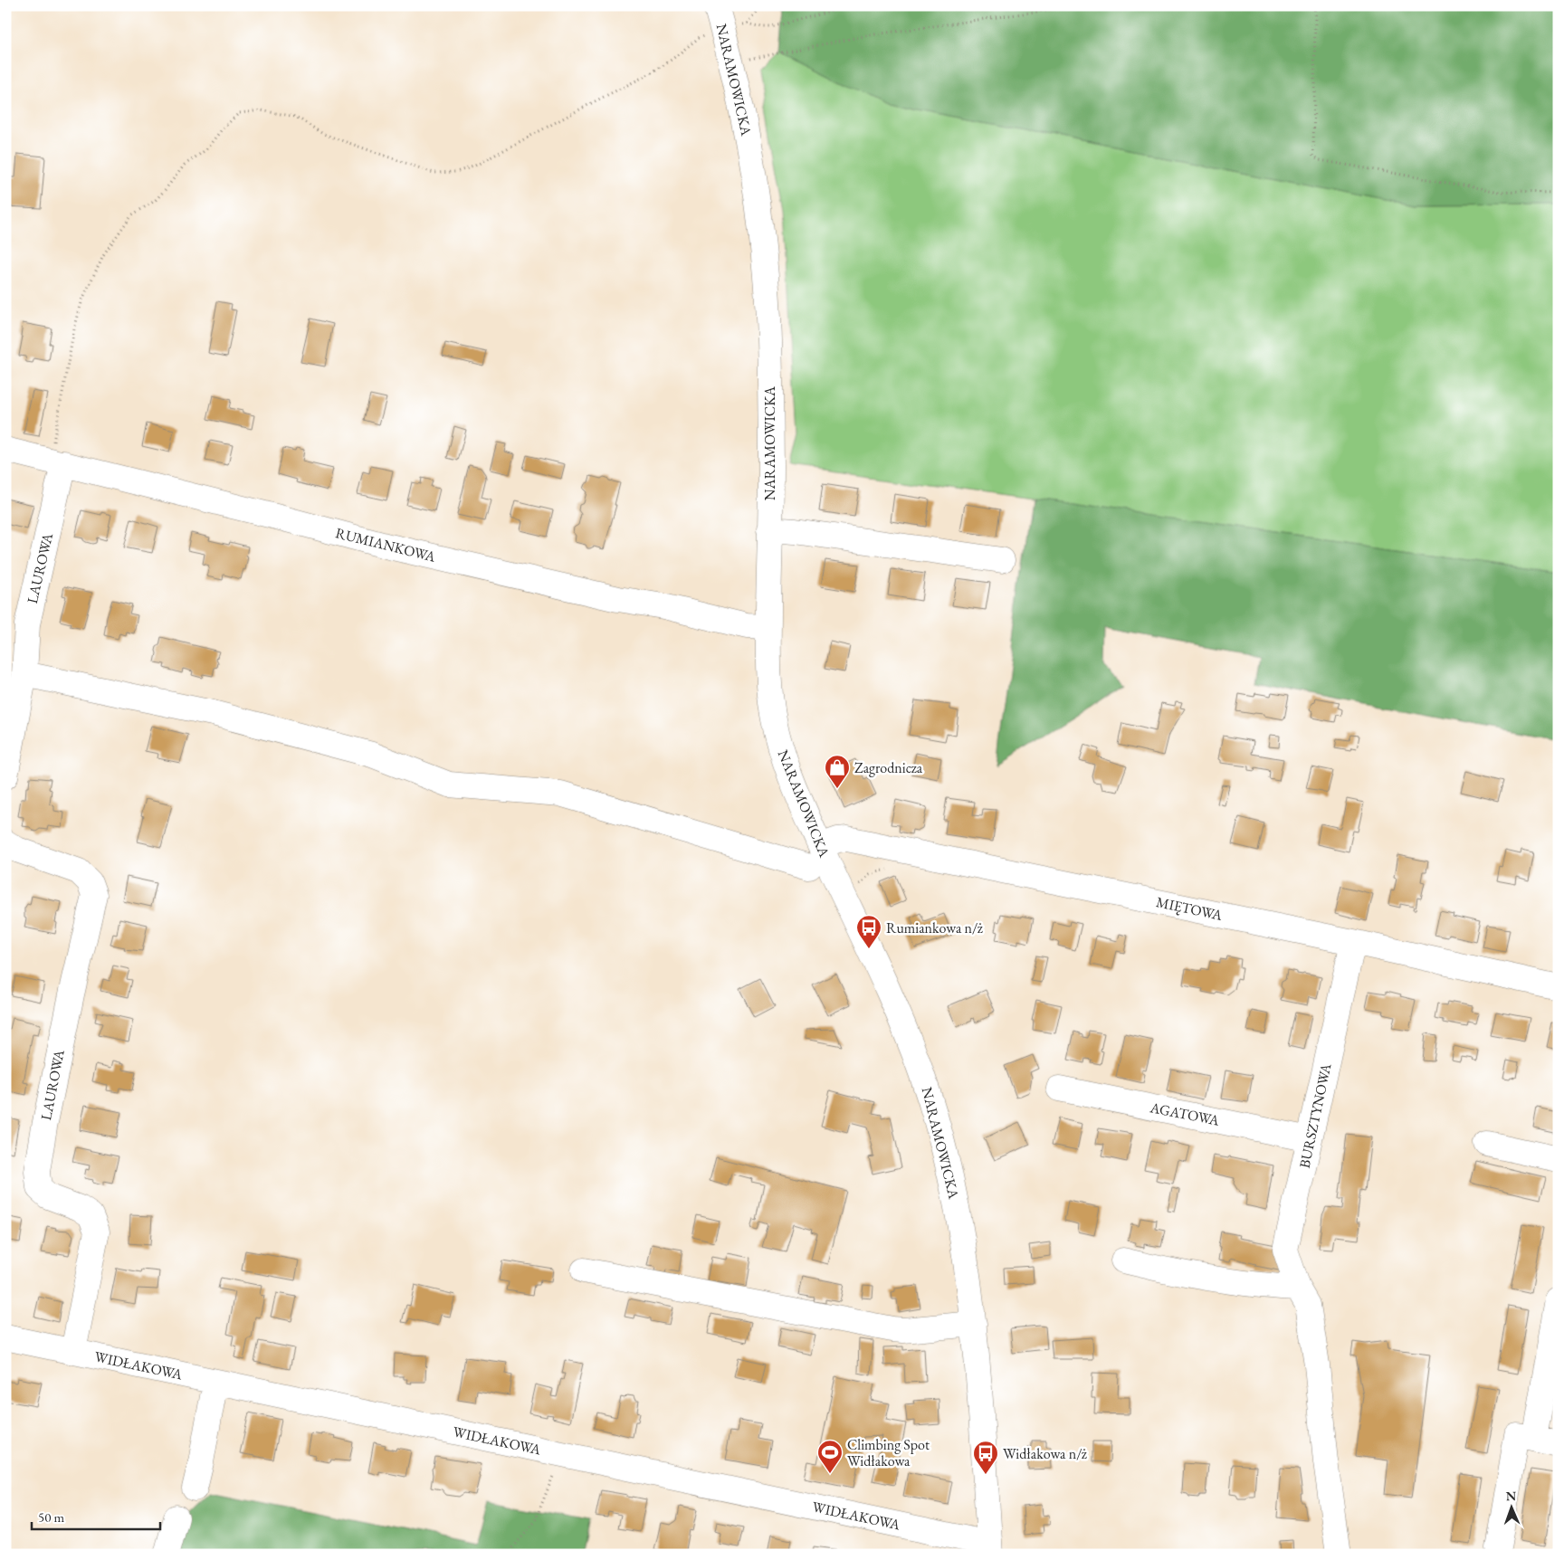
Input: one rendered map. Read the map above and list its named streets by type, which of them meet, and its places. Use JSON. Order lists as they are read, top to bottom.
{
  "streets": {
    "street": [
      "NARAMOWICKA",
      "RUMIANKOWA",
      "LAUROWA",
      "MIĘTOWA",
      "AGATOWA",
      "BURSZTYNOWA",
      "WIDŁAKOWA"
    ]
  },
  "crossings": [
    ["NARAMOWICKA", "RUMIANKOWA"],
    ["NARAMOWICKA", "MIĘTOWA"],
    ["NARAMOWICKA", "WIDŁAKOWA"],
    ["RUMIANKOWA", "LAUROWA"],
    ["LAUROWA", "WIDŁAKOWA"],
    ["MIĘTOWA", "BURSZTYNOWA"],
    ["AGATOWA", "BURSZTYNOWA"]
  ],
  "places": {
    "shop": ["Zagrodnicza"],
    "bus stop": ["Rumiankowa n/ż", "Widłakowa n/ż"],
    "sports": ["Climbing Spot Widłakowa"]
  },
  "scale_bar": "50 m",
  "north": "top"
}
